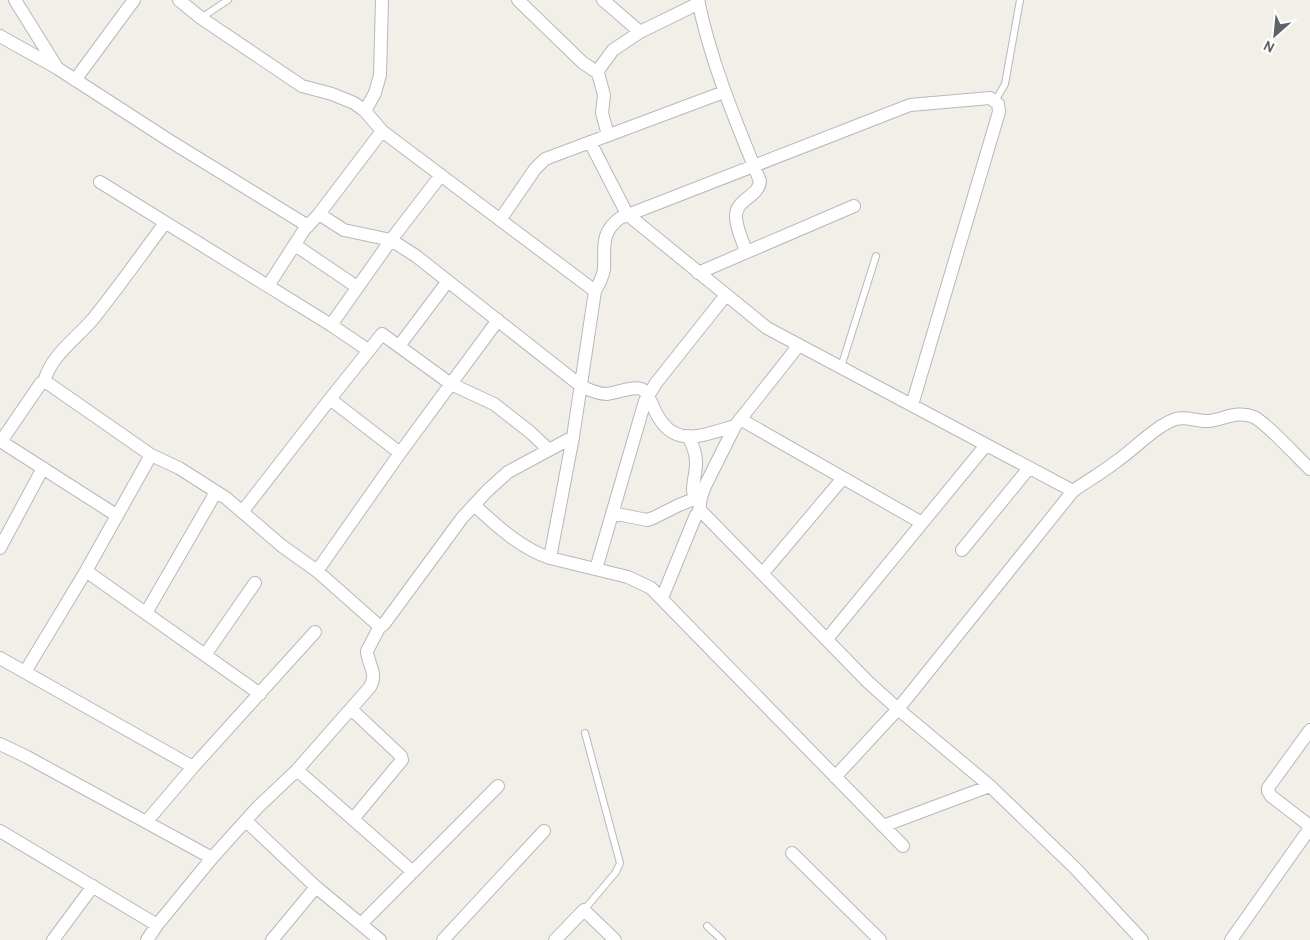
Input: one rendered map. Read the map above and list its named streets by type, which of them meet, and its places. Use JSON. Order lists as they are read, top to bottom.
{
  "north": "bottom left"
}
